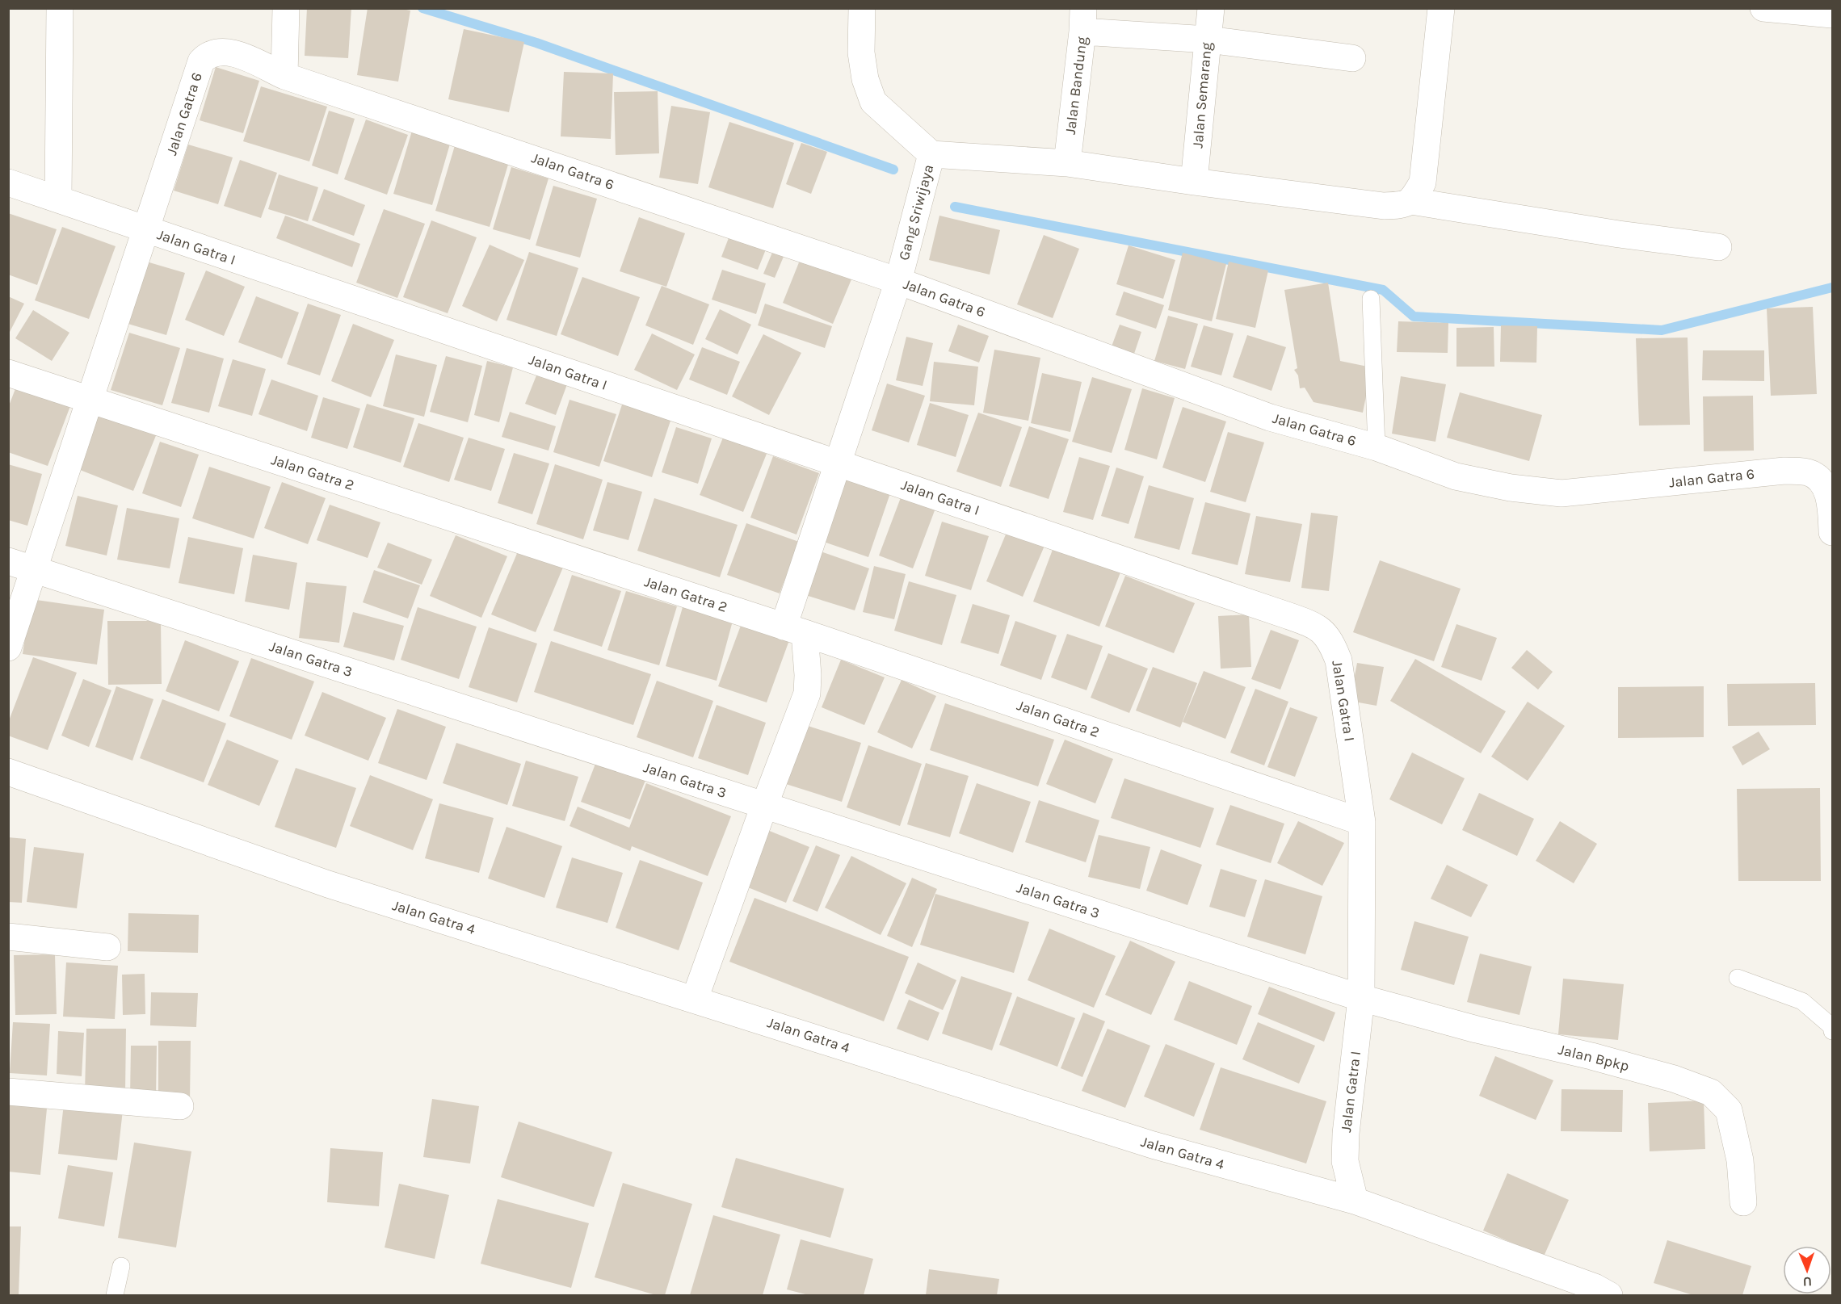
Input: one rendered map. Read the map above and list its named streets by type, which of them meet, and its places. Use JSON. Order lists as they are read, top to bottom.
{
  "streets": {
    "street": [
      "Jalan Bandung",
      "Jalan Semarang",
      "Jalan Gatra 6",
      "Gang Sriwijaya",
      "Jalan Gatra I",
      "Jalan Gatra 2",
      "Jalan Gatra 3",
      "Jalan Gatra 4",
      "Jalan Bpkp"
    ]
  },
  "crossings": [
    ["Jalan Gatra 6", "Gang Sriwijaya"],
    ["Jalan Gatra 6", "Jalan Gatra I"],
    ["Jalan Gatra 6", "Jalan Gatra 2"],
    ["Jalan Gatra 6", "Jalan Gatra 3"],
    ["Gang Sriwijaya", "Jalan Gatra I"],
    ["Gang Sriwijaya", "Jalan Gatra 2"],
    ["Jalan Gatra I", "Jalan Gatra 2"],
    ["Jalan Gatra I", "Jalan Gatra 3"],
    ["Jalan Gatra I", "Jalan Gatra 4"],
    ["Jalan Gatra I", "Jalan Bpkp"],
    ["Jalan Gatra 3", "Jalan Bpkp"]
  ],
  "north": "bottom"
}
